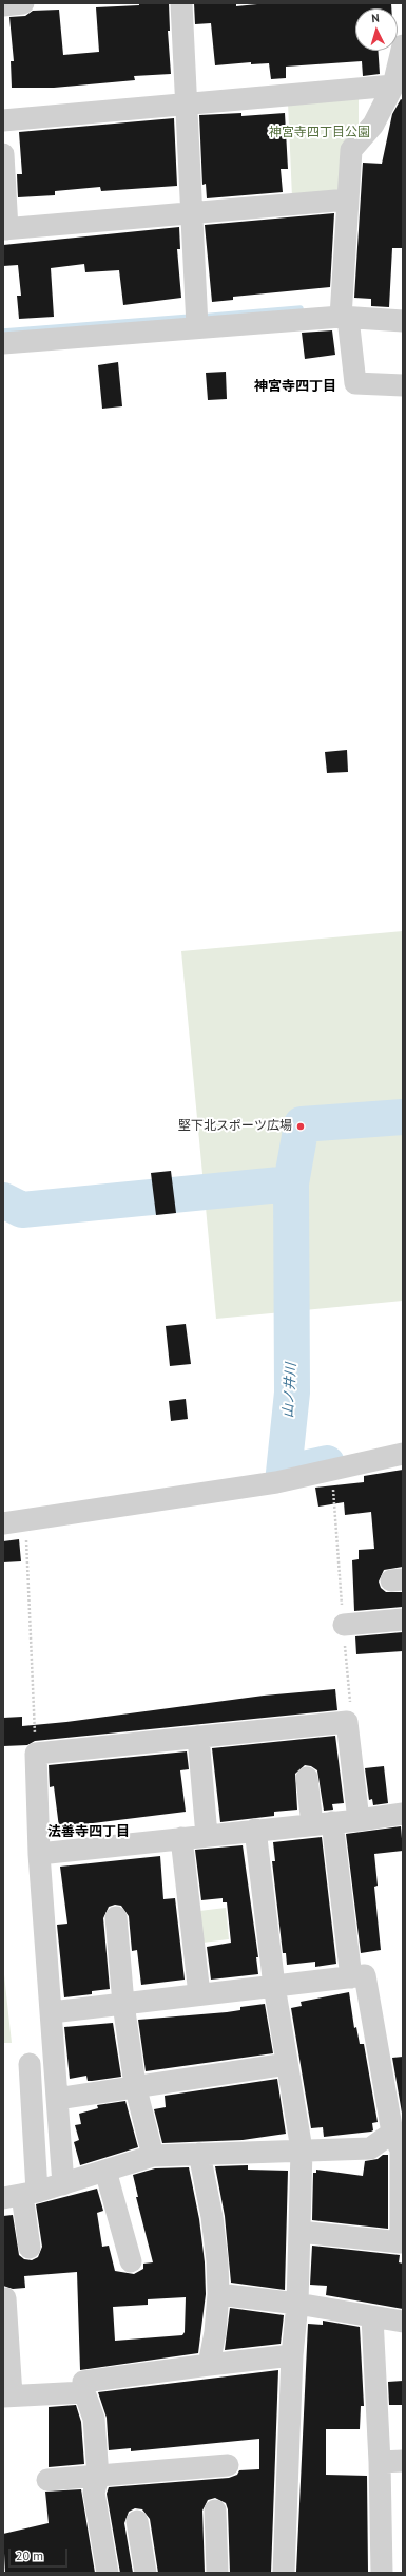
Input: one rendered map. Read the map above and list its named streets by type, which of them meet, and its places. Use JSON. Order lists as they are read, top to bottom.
{
  "districts": ["神宮寺四丁目", "法善寺四丁目"],
  "water": ["山ノ井川"],
  "parks": ["神宮寺四丁目公園"],
  "places": ["堅下北スポーツ広場"],
  "scale_bar": "20 m",
  "north": "top"
}
